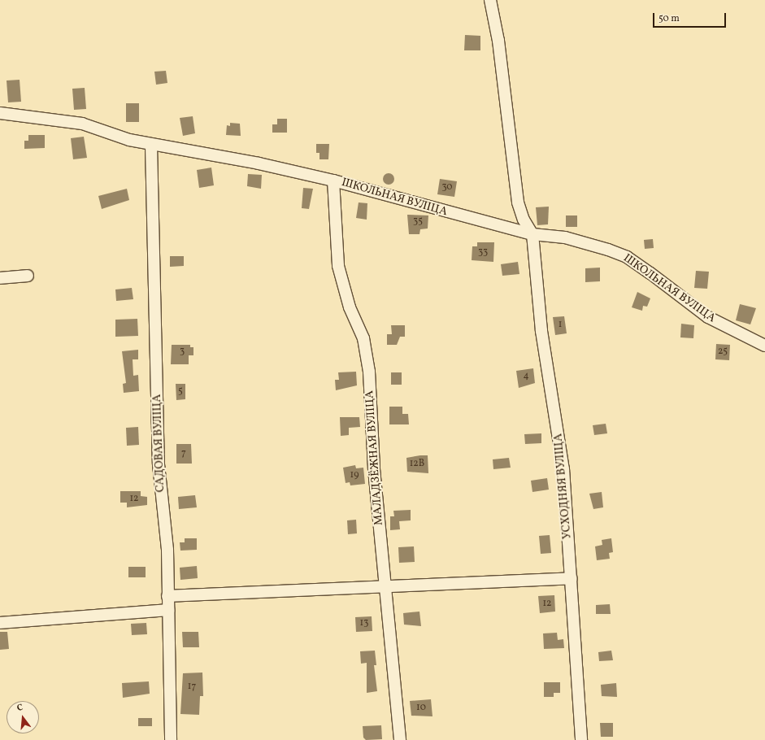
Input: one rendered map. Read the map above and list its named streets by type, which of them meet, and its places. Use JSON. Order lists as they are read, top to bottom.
{
  "streets": {
    "street": [
      "ШКОЛЬНАЯ ВУЛІЦА",
      "САДОВАЯ ВУЛІЦА",
      "МАЛАДЗЁЖНАЯ ВУЛІЦА",
      "УСХОДНЯЯ ВУЛІЦА"
    ]
  },
  "crossings": [
    ["ШКОЛЬНАЯ ВУЛІЦА", "САДОВАЯ ВУЛІЦА"],
    ["ШКОЛЬНАЯ ВУЛІЦА", "МАЛАДЗЁЖНАЯ ВУЛІЦА"],
    ["ШКОЛЬНАЯ ВУЛІЦА", "УСХОДНЯЯ ВУЛІЦА"]
  ],
  "house_numbers": [
    "30",
    "35",
    "33",
    "1",
    "3",
    "25",
    "4",
    "5",
    "7",
    "12В",
    "19",
    "12",
    "12",
    "13",
    "17",
    "10"
  ],
  "scale_bar": "50 m",
  "north": "top"
}
